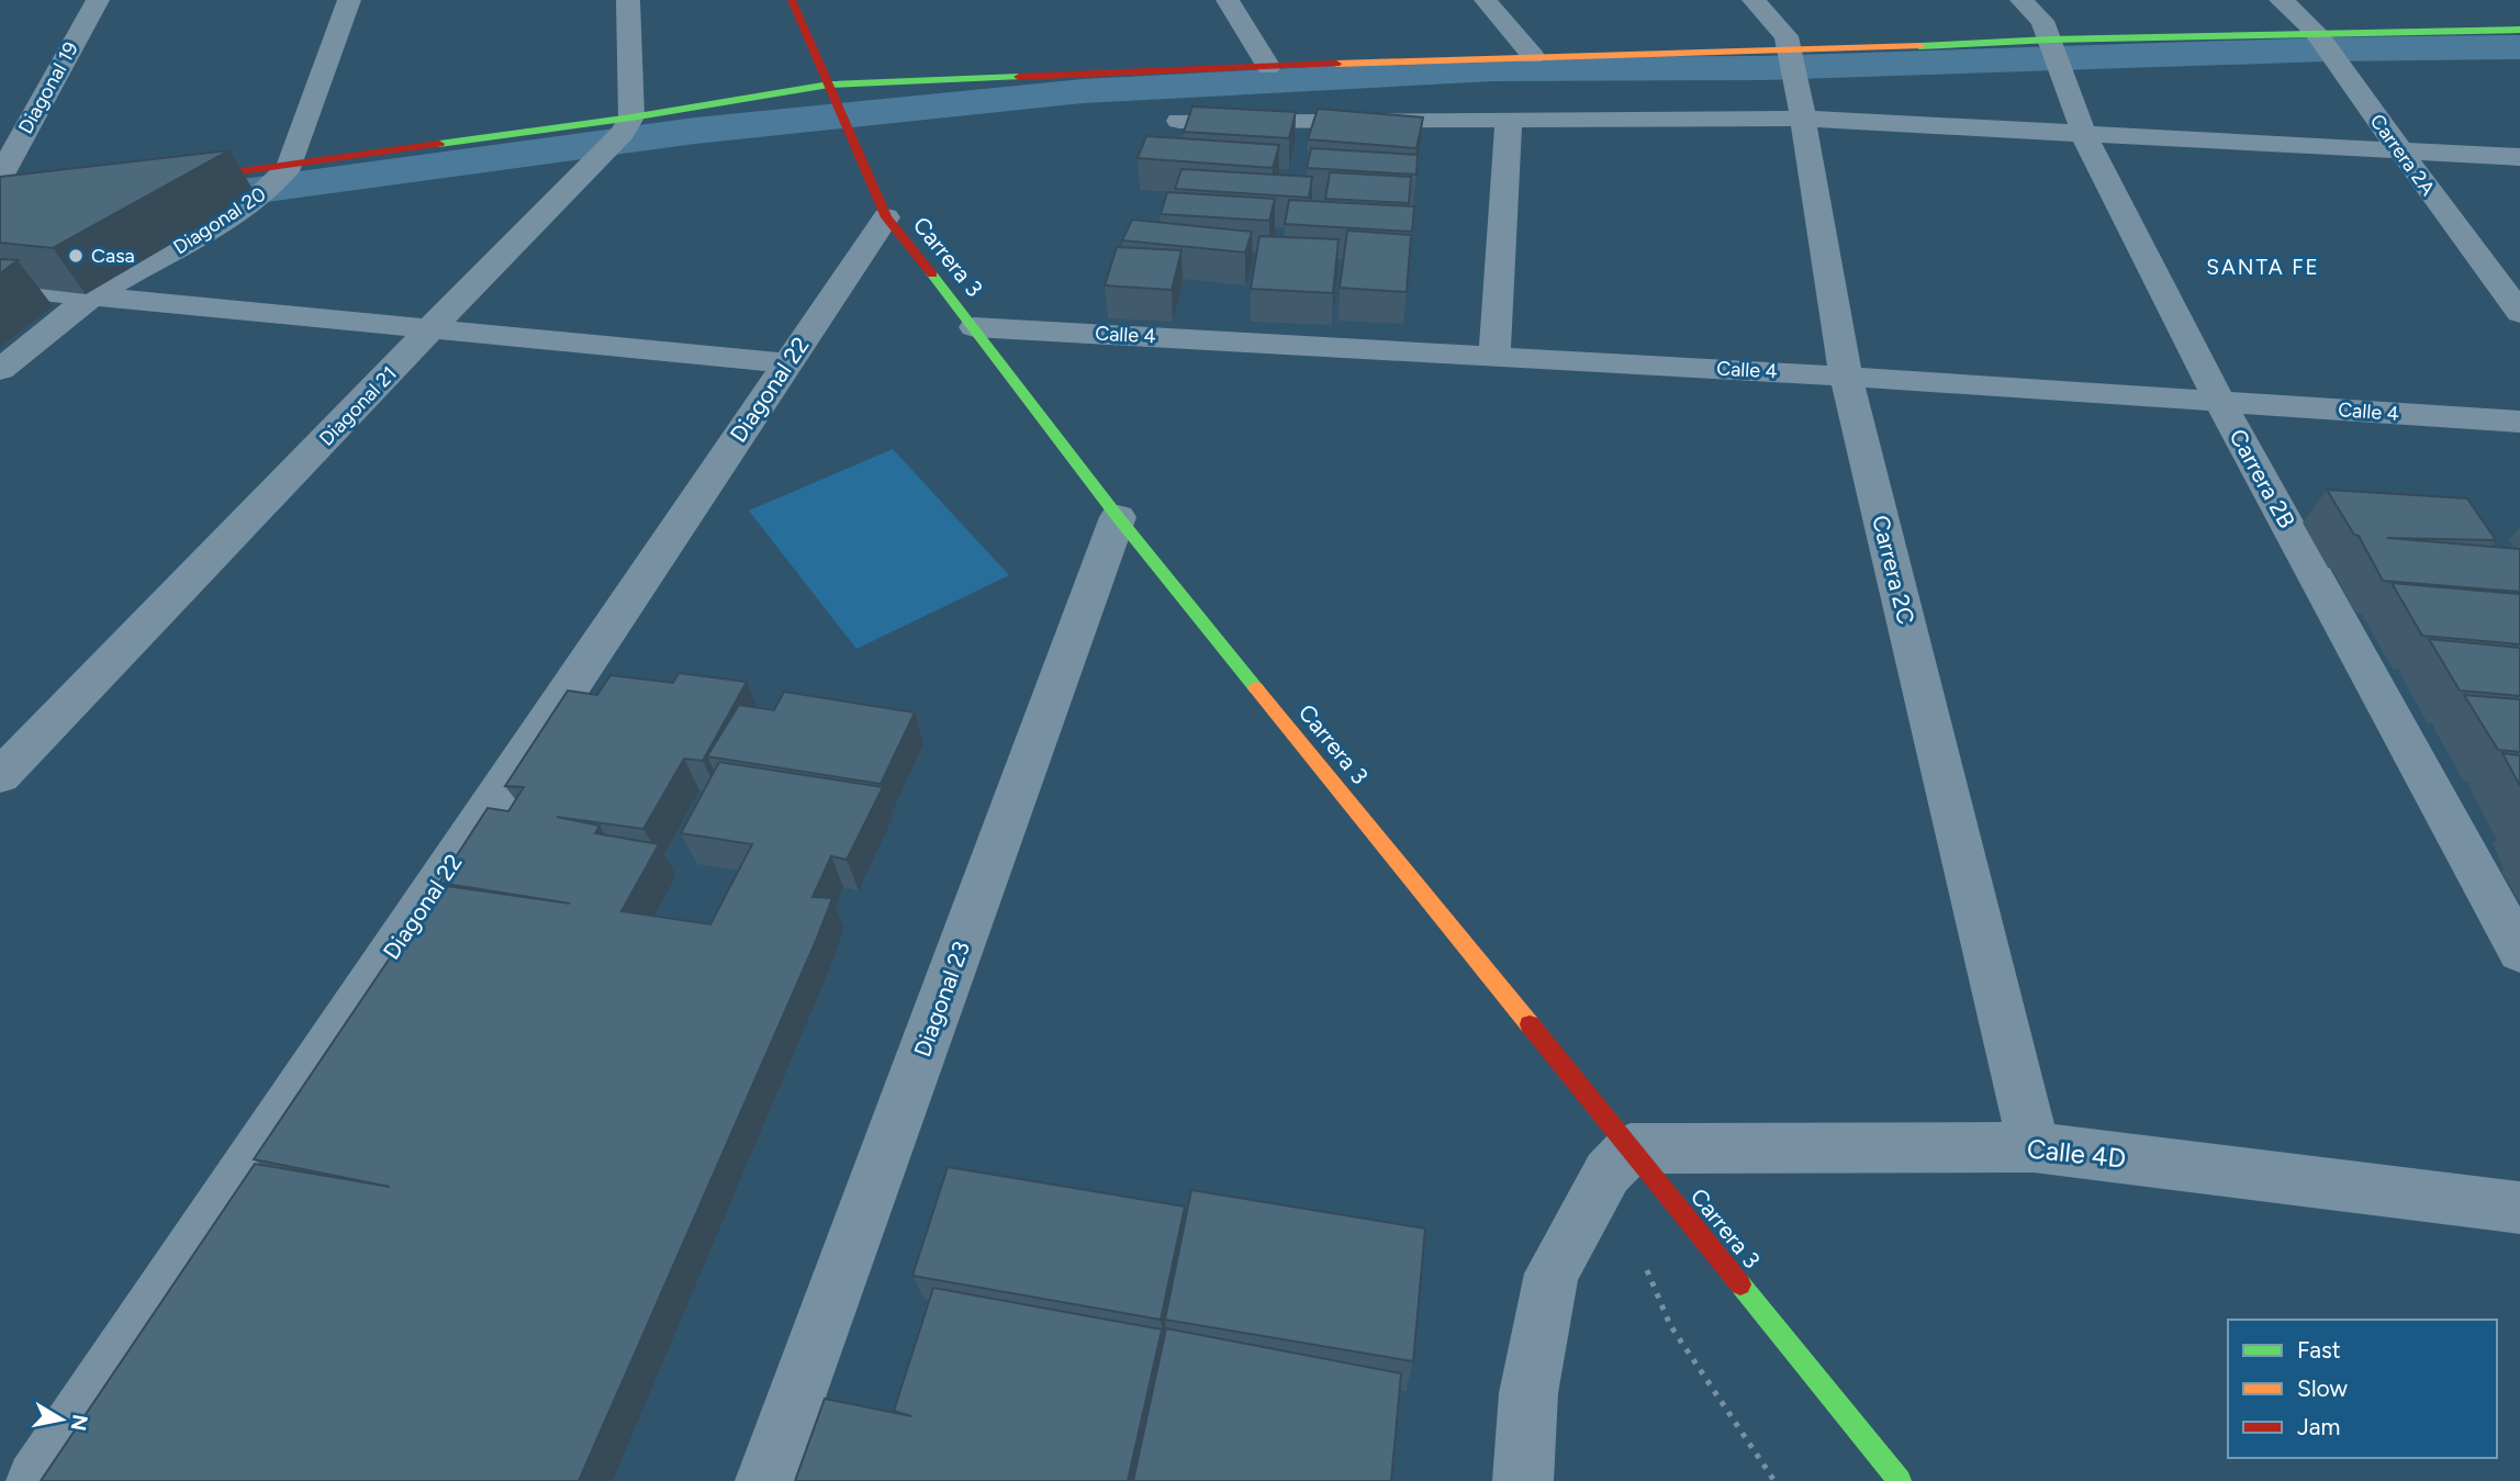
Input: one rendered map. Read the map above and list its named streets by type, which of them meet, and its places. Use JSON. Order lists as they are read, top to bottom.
{
  "streets": {
    "street": [
      "Diagonal 19",
      "Carrera 2A",
      "Diagonal 20",
      "Carrera 3",
      "Calle 4",
      "Diagonal 22",
      "Diagonal 21",
      "Carrera 2B",
      "Carrera 2C",
      "Diagonal 23",
      "Calle 4D"
    ]
  },
  "crossings": [
    ["Carrera 3", "Calle 4"],
    ["Carrera 3", "Diagonal 22"],
    ["Carrera 3", "Diagonal 23"],
    ["Carrera 3", "Calle 4D"],
    ["Calle 4", "Carrera 2B"],
    ["Calle 4", "Carrera 2C"],
    ["Carrera 2C", "Calle 4D"]
  ],
  "districts": ["SANTA FE"],
  "places": ["Casa"],
  "legend": ["Fast", "Slow", "Jam"],
  "north": "right"
}
